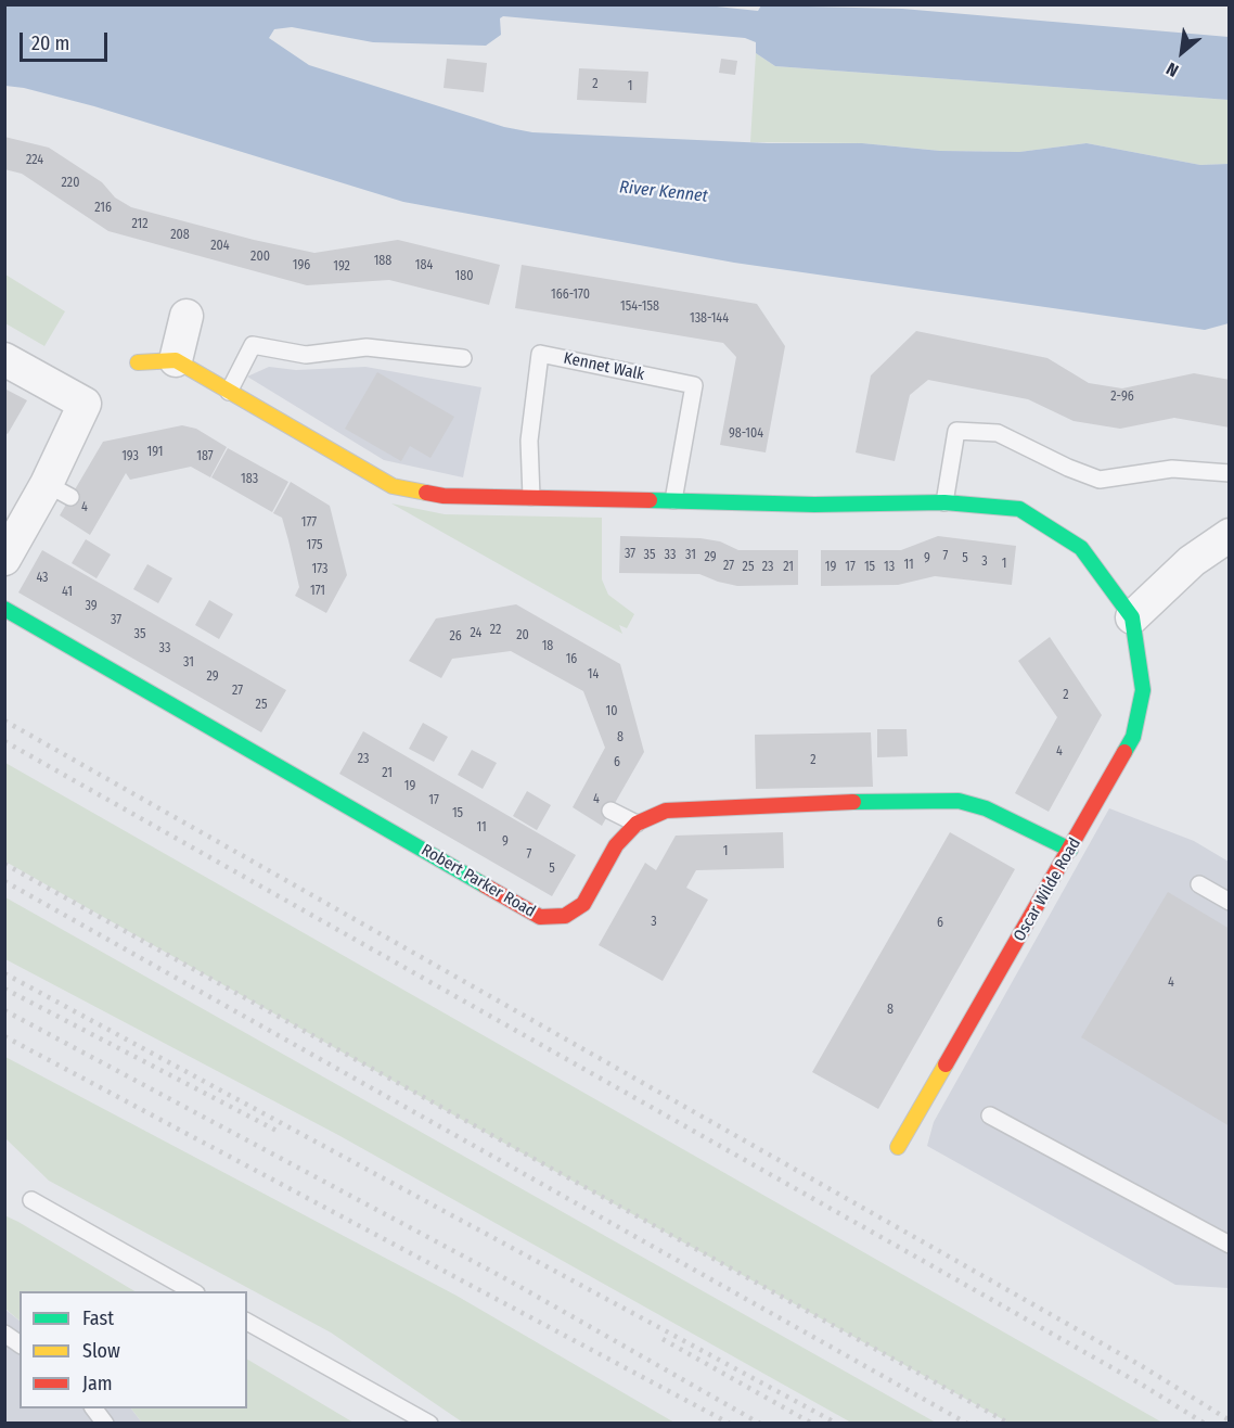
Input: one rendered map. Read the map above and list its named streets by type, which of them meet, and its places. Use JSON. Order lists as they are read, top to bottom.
{
  "streets": {
    "street": ["Robert Parker Road", "Oscar Wilde Road"],
    "lane": ["Kennet Walk"]
  },
  "crossings": [
    ["Robert Parker Road", "Oscar Wilde Road"]
  ],
  "water": ["River Kennet"],
  "house_numbers": [
    "2",
    "1",
    "224",
    "220",
    "216",
    "212",
    "208",
    "204",
    "200",
    "188",
    "196",
    "184",
    "192",
    "180",
    "166-170",
    "154-158",
    "138-144",
    "2-96",
    "98-104",
    "191",
    "193",
    "187",
    "183",
    "4",
    "177",
    "175",
    "37",
    "35",
    "33",
    "31",
    "7",
    "29",
    "9",
    "5",
    "3",
    "1",
    "11",
    "27",
    "25",
    "23",
    "21",
    "19",
    "17",
    "15",
    "13",
    "173",
    "43",
    "171",
    "41",
    "39",
    "37",
    "22",
    "24",
    "35",
    "20",
    "26",
    "18",
    "33",
    "16",
    "31",
    "14",
    "29",
    "27",
    "2",
    "25",
    "10",
    "8",
    "4",
    "23",
    "2",
    "6",
    "21",
    "19",
    "4",
    "17",
    "15",
    "11",
    "9",
    "1",
    "7",
    "5",
    "3",
    "6",
    "4",
    "8"
  ],
  "legend": ["Fast", "Slow", "Jam"],
  "scale_bar": "20 m",
  "north": "bottom left"
}
